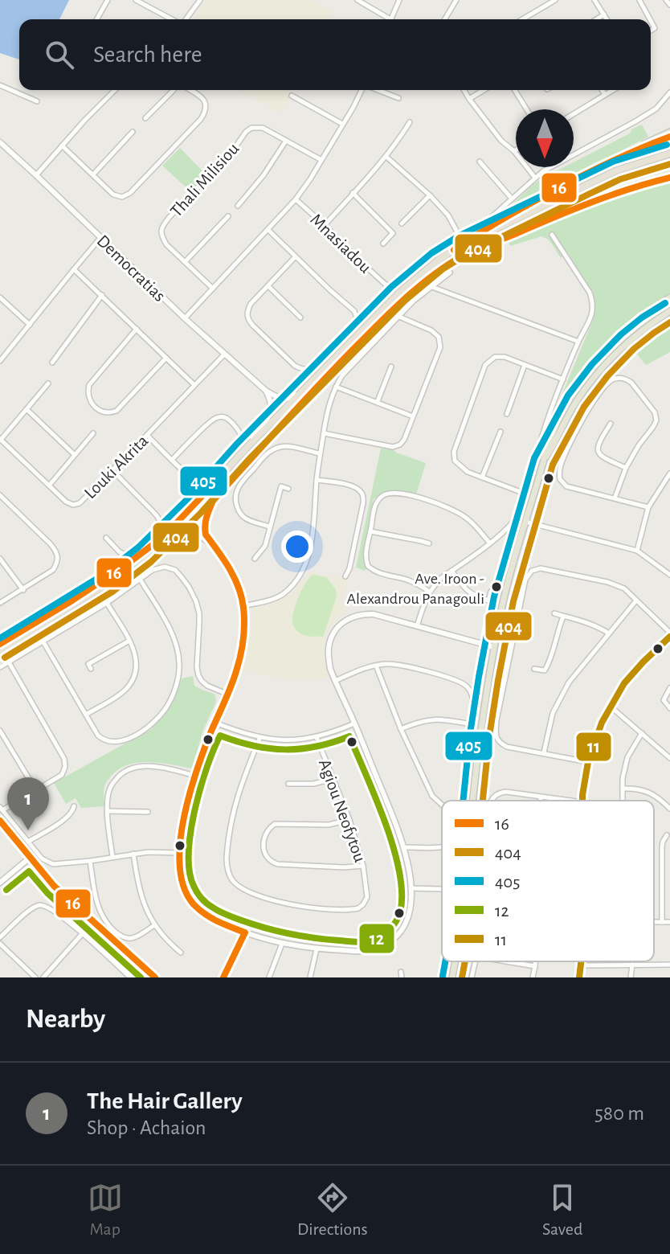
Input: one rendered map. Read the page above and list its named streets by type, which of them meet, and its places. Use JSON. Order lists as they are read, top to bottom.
{
  "streets": {
    "street": [
      "Thali Milisiou",
      "Mnasiadou",
      "Democratias",
      "Louki Akrita",
      "Agiou Neofytou"
    ]
  },
  "crossings": [
    ["Democratias", "Louki Akrita"]
  ],
  "places": ["Ave. Iroon - Alexandrou Panagouli"],
  "lines": [
    "transit line 16",
    "transit line 405",
    "transit line 404",
    "transit line 11",
    "transit line 12"
  ],
  "legend": [
    "16",
    "404",
    "405",
    "12",
    "11"
  ],
  "north": "bottom",
  "page": {
    "search": "Search here",
    "pins": "1",
    "heading": "Nearby",
    "list": [
      {
        "mark": "1",
        "name": "The Hair Gallery",
        "note": "Shop · Achaion",
        "value": "580 m"
      }
    ],
    "nav": ["Map", "Directions", "Saved"]
  }
}
